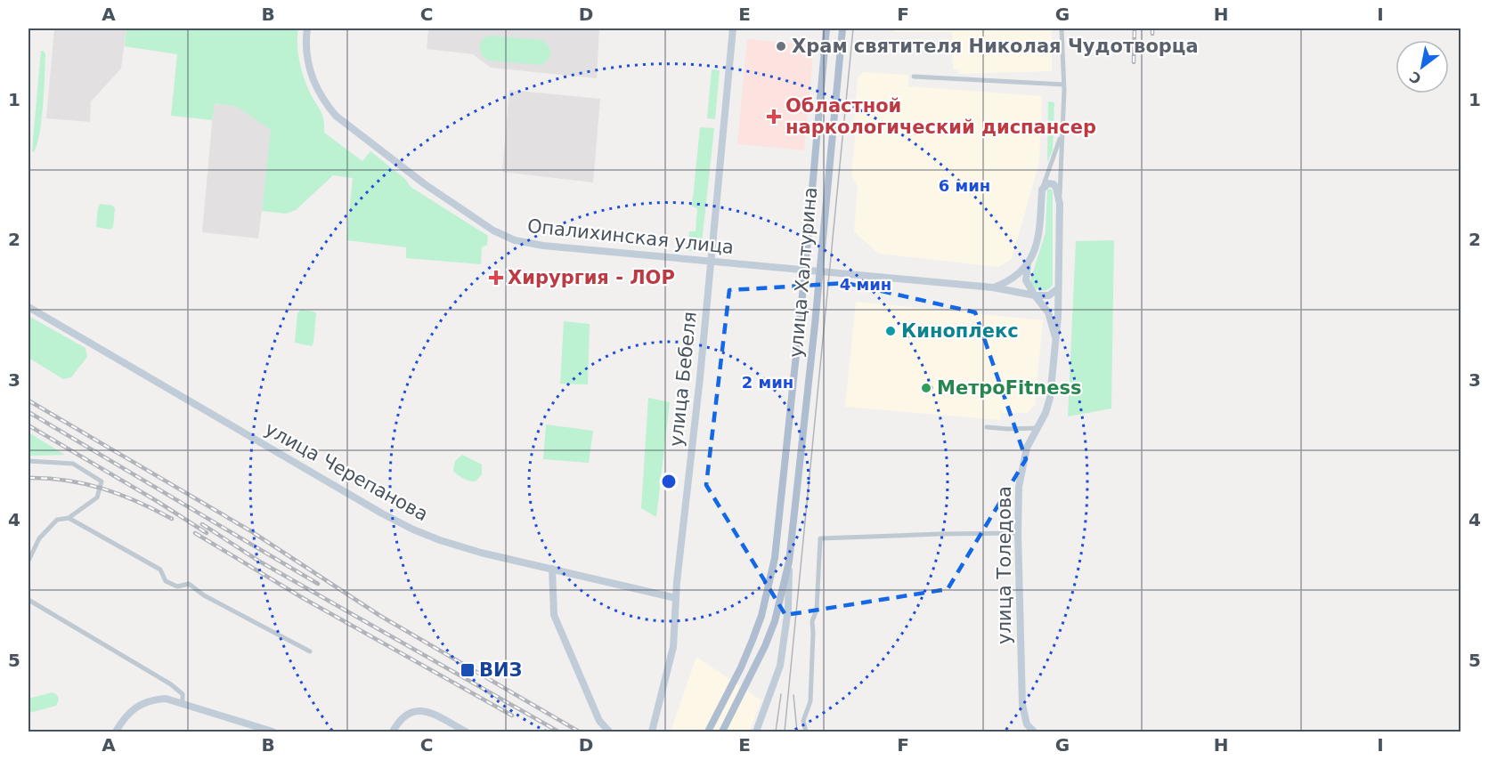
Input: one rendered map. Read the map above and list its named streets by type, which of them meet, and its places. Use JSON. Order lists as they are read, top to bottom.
{
  "streets": {
    "main road": ["улица Халтурина"],
    "street": [
      "Опалихинская улица",
      "улица Бебеля",
      "улица Черепанова",
      "улица Толедова"
    ]
  },
  "crossings": [
    ["Опалихинская улица", "улица Халтурина"],
    ["Опалихинская улица", "улица Бебеля"],
    ["улица Бебеля", "улица Черепанова"]
  ],
  "places": {
    "other": ["Храм святителя Николая Чудотворца", "Киноплекс", "МетроFitness"],
    "health": ["Областной наркологический диспансер", "Хирургия - ЛОР"],
    "transit": ["ВИЗ"]
  },
  "north": "bottom left",
  "grid": {
    "columns": [
      "A",
      "B",
      "C",
      "D",
      "E",
      "F",
      "G",
      "H",
      "I"
    ],
    "rows": [
      "1",
      "2",
      "3",
      "4",
      "5"
    ]
  },
  "rings": ["6 мин", "4 мин", "2 мин"]
}
